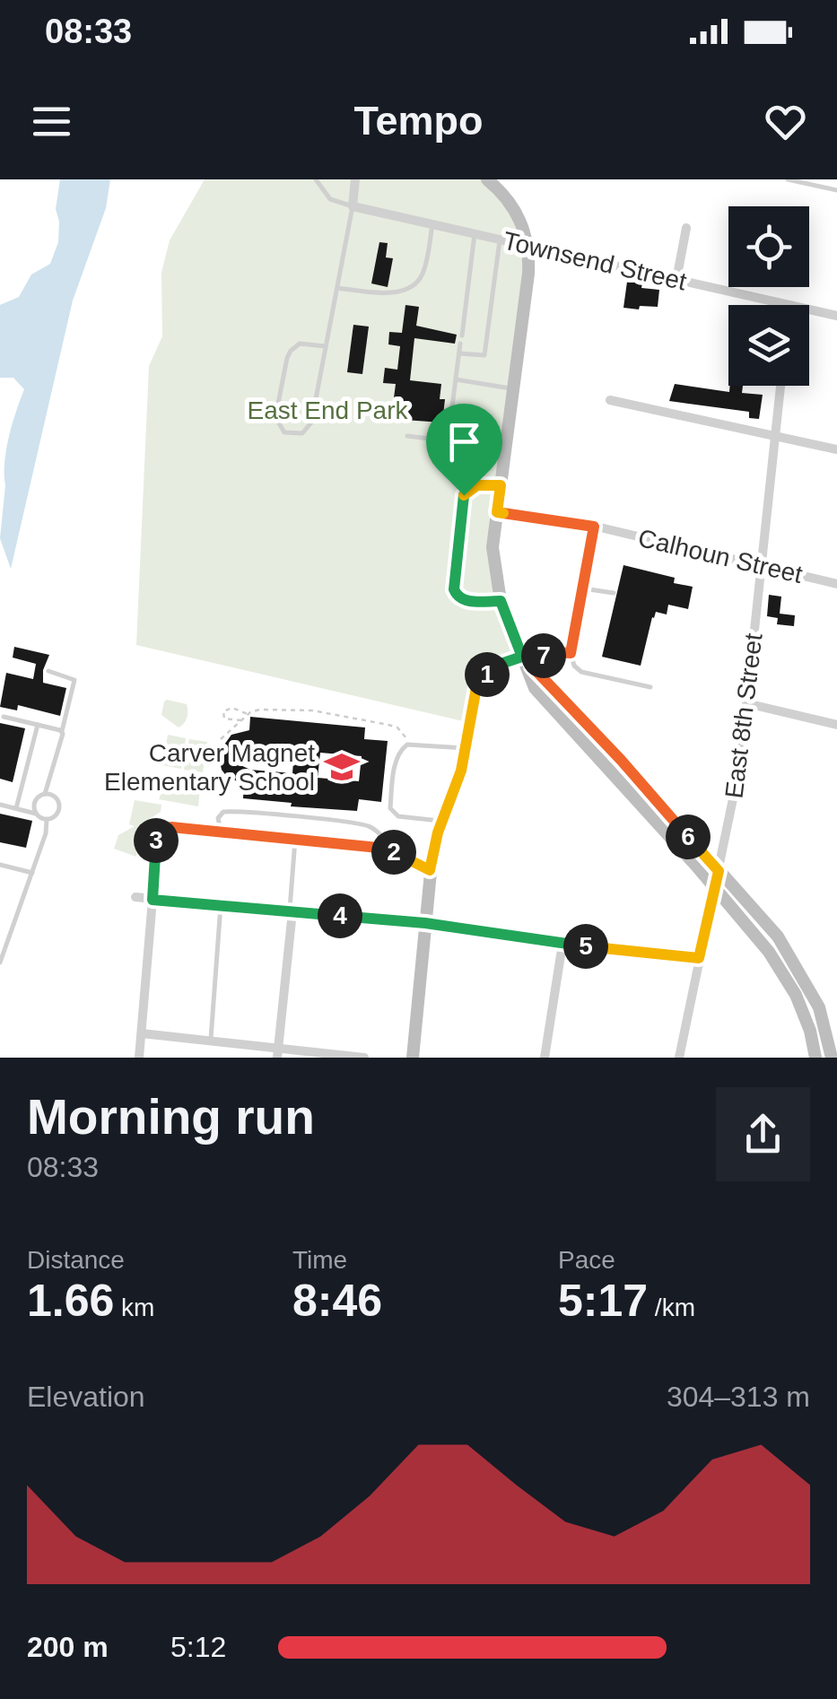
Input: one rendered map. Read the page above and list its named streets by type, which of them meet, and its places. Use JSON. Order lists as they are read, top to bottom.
{
  "streets": {
    "street": ["Townsend Street", "Calhoun Street", "East 8th Street"]
  },
  "crossings": [
    ["Calhoun Street", "East 8th Street"]
  ],
  "parks": ["East End Park"],
  "places": {
    "school or university": ["Carver Magnet Elementary School"]
  },
  "page": {
    "status": "08:33",
    "header": "Tempo",
    "pins": [
      "7",
      "1",
      "6",
      "3",
      "2",
      "4",
      "5"
    ],
    "heading": ["Morning run", "08:33"],
    "stats": [
      ["Distance", "1.66 km"],
      ["Time", "8:46"],
      ["Pace", "5:17 /km"]
    ],
    "chart": ["Elevation", "304–313 m"],
    "list": [
      {
        "name": "200 m",
        "note": "5:12"
      }
    ]
  }
}
